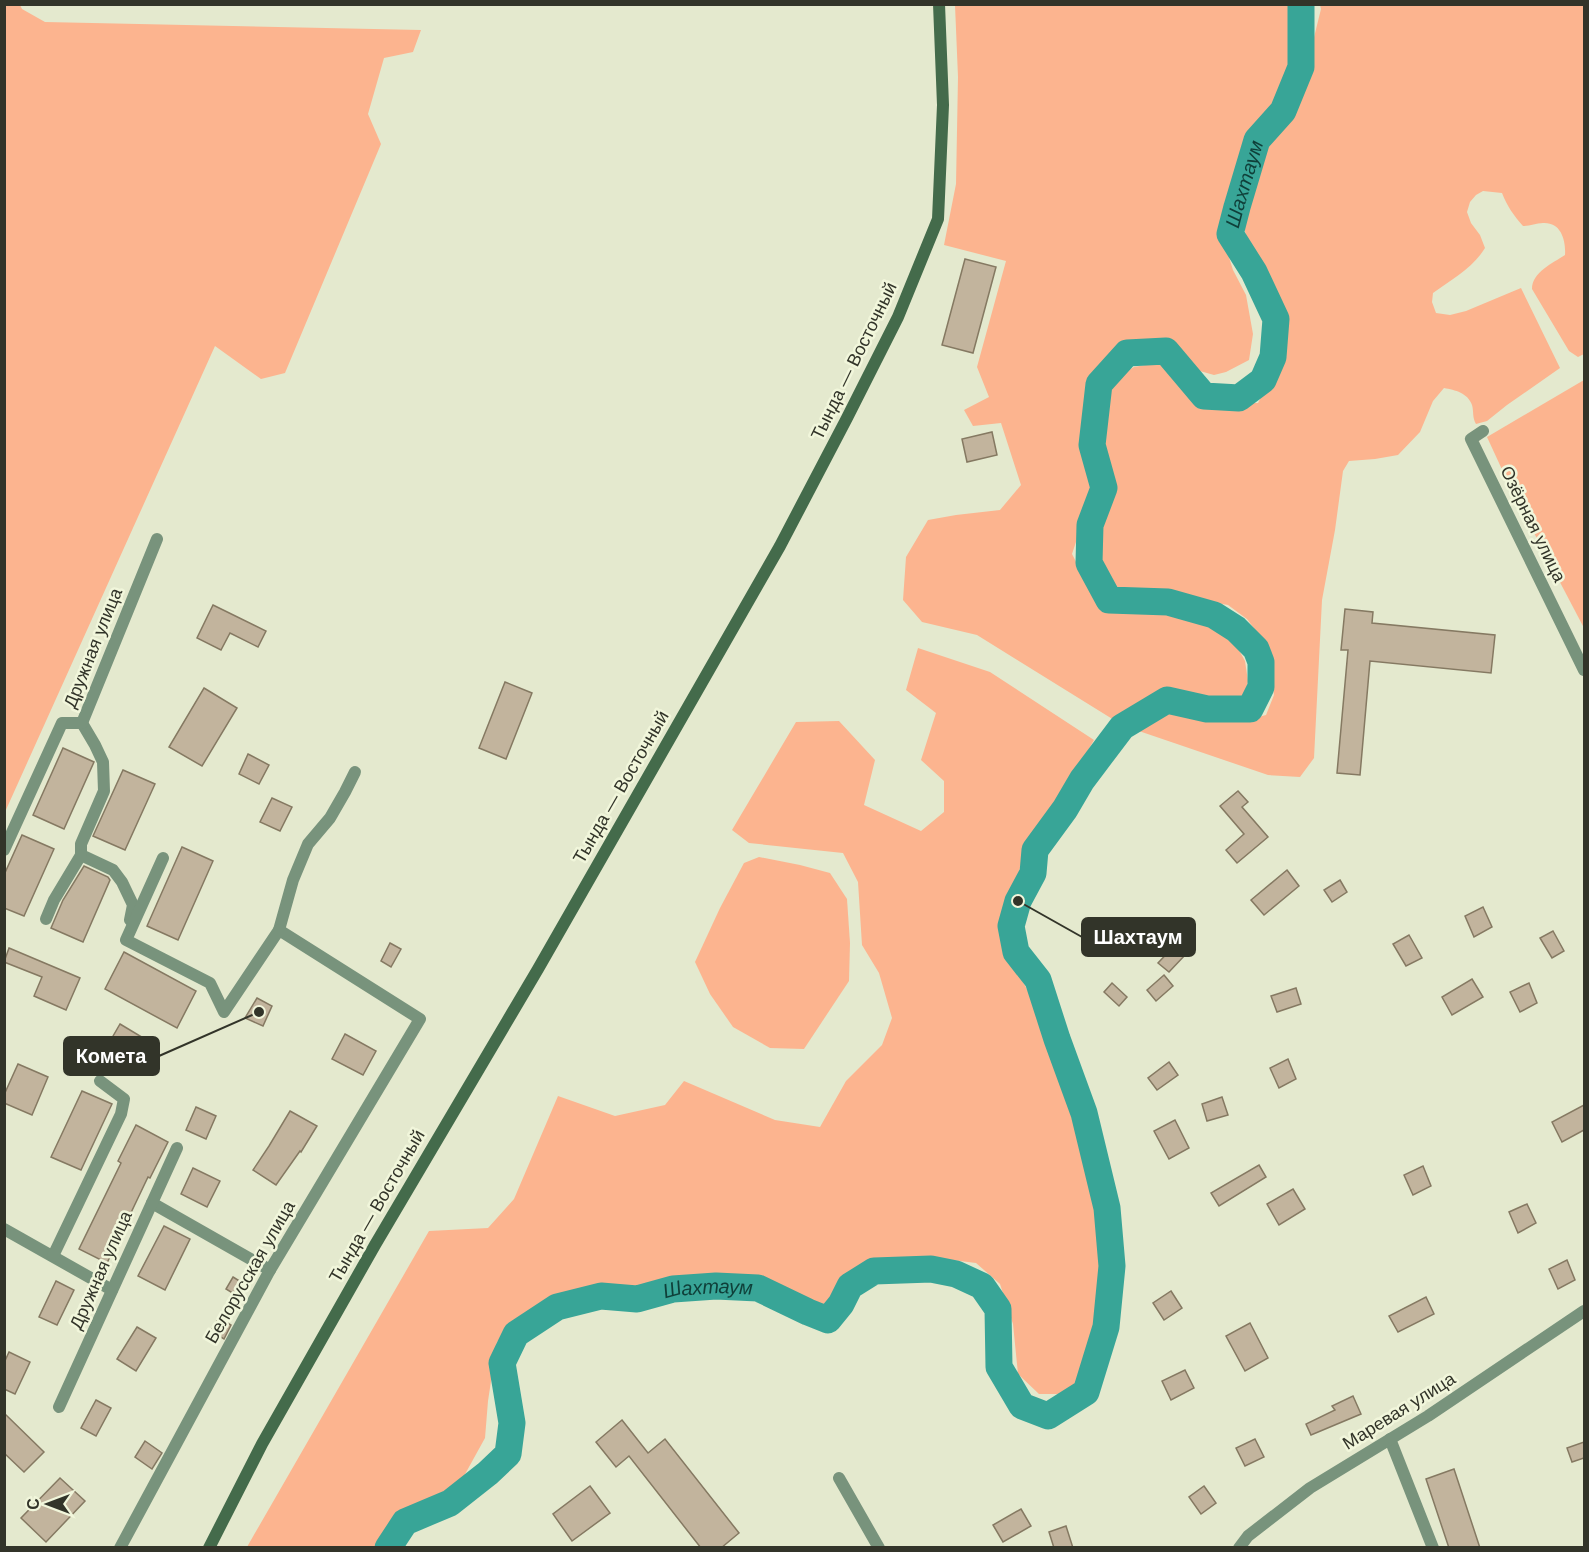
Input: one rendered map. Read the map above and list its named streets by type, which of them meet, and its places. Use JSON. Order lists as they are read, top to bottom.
{
  "streets": {
    "street": [
      "Тында — Восточный",
      "Озёрная улица",
      "Дружная улица",
      "Белорусская улица",
      "Маревая улица"
    ]
  },
  "water": ["Шахтаум"],
  "places": ["Шахтаум", "Комета"],
  "north": "left"
}
